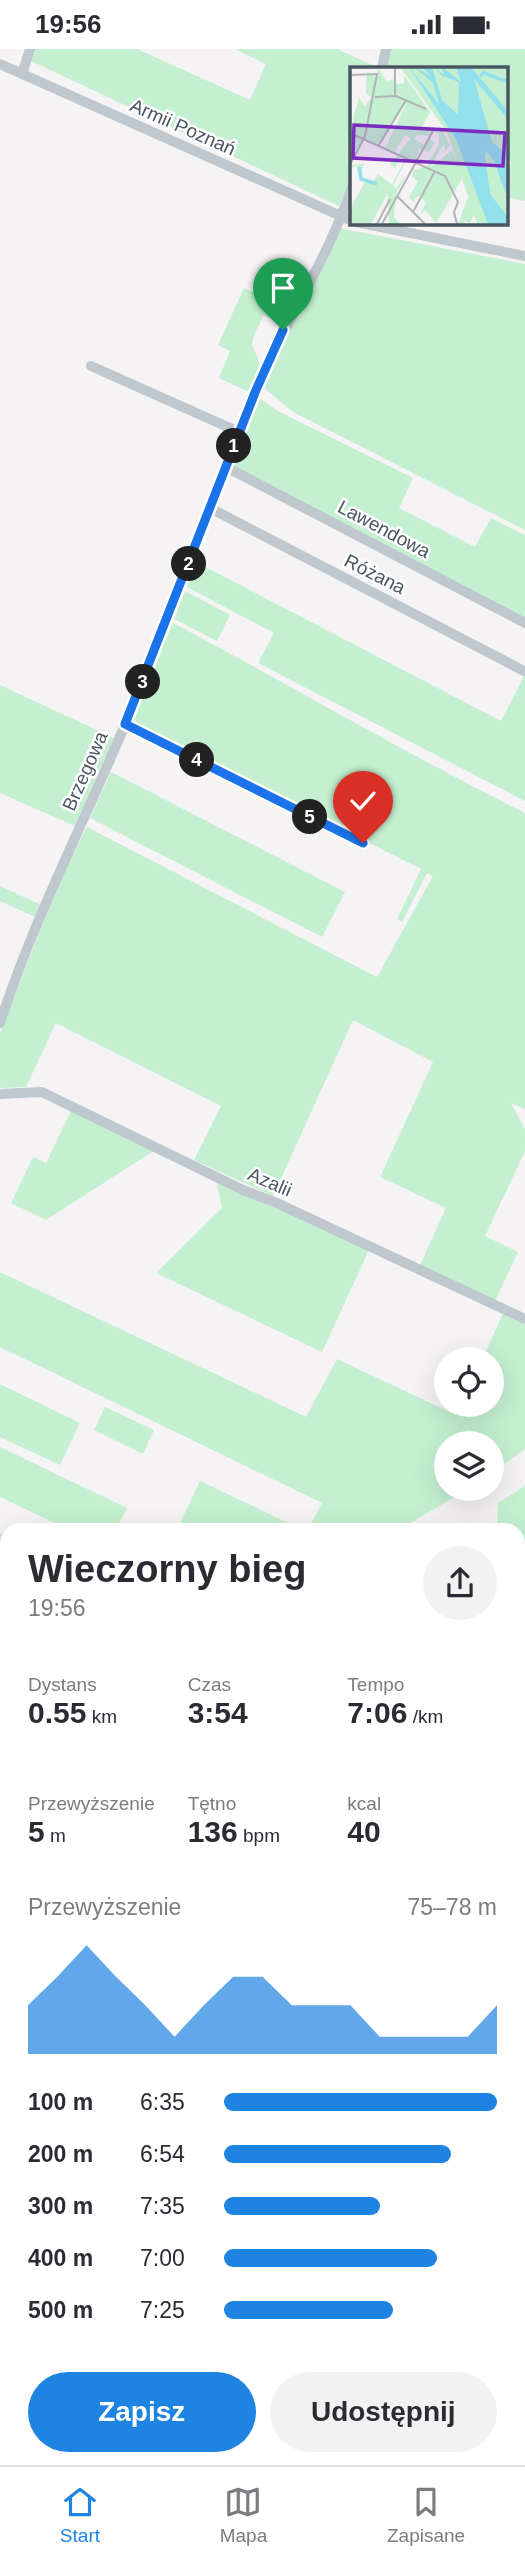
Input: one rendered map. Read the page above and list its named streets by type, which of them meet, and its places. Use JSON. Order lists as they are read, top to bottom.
{
  "streets": {
    "street": [
      "Armii Poznań",
      "Lawendowa",
      "Różana",
      "Brzegowa",
      "Azalii"
    ]
  },
  "crossings": [
    ["Armii Poznań", "Brzegowa"],
    ["Lawendowa", "Brzegowa"],
    ["Różana", "Brzegowa"]
  ],
  "page": {
    "status": "19:56",
    "pins": [
      "1",
      "2",
      "3",
      "4",
      "5"
    ],
    "heading": ["Wieczorny bieg", "19:56"],
    "stats": [
      ["Dystans", "0.55 km"],
      ["Czas", "3:54"],
      ["Tempo", "7:06 /km"],
      ["Przewyższenie", "5 m"],
      ["Tętno", "136 bpm"],
      ["kcal", "40"]
    ],
    "chart": ["Przewyższenie", "75–78 m"],
    "list": [
      {
        "name": "100 m",
        "note": "6:35"
      },
      {
        "name": "200 m",
        "note": "6:54"
      },
      {
        "name": "300 m",
        "note": "7:35"
      },
      {
        "name": "400 m",
        "note": "7:00"
      },
      {
        "name": "500 m",
        "note": "7:25"
      }
    ],
    "buttons": ["Zapisz", "Udostępnij"],
    "tabs": ["Start", "Mapa", "Zapisane"]
  }
}
